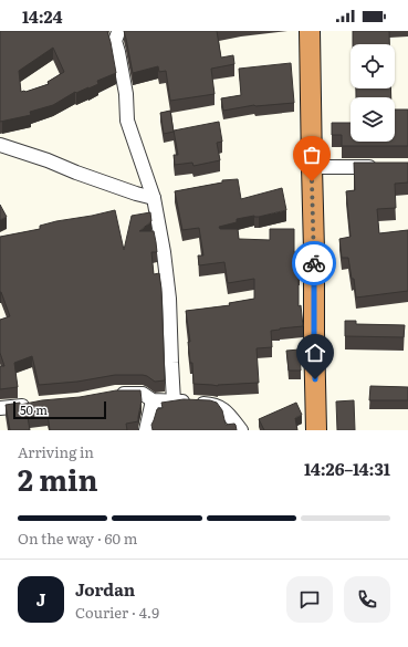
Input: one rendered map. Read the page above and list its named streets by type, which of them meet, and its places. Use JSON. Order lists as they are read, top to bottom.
{
  "scale_bar": "50 m",
  "page": {
    "status": "14:24",
    "scale": "50 m",
    "heading": ["2 min", "Arriving in", "14:26–14:31"],
    "panel": ["Jordan", "Courier · 4.9"],
    "bar": "On the way · 60 m",
    "round": "J"
  }
}
